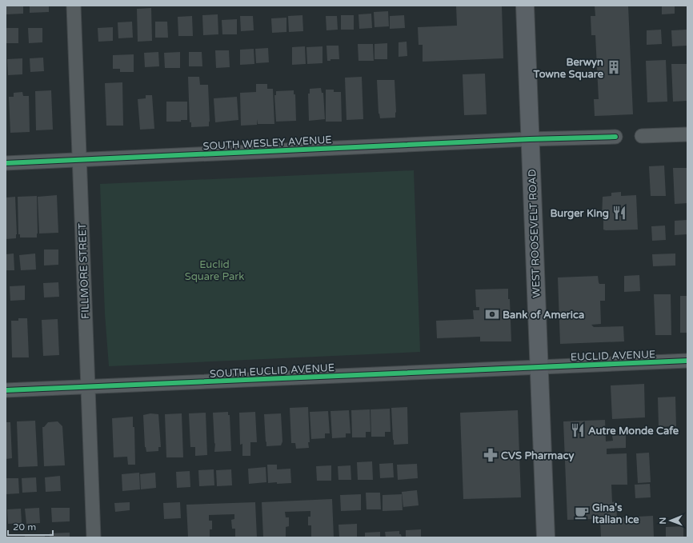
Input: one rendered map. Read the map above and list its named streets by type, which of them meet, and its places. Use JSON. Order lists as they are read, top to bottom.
{
  "streets": {
    "main road": ["WEST ROOSEVELT ROAD"],
    "street": [
      "SOUTH WESLEY AVENUE",
      "FILLMORE STREET",
      "EUCLID AVENUE",
      "SOUTH EUCLID AVENUE"
    ]
  },
  "crossings": [
    ["SOUTH WESLEY AVENUE", "WEST ROOSEVELT ROAD"],
    ["SOUTH WESLEY AVENUE", "FILLMORE STREET"],
    ["WEST ROOSEVELT ROAD", "EUCLID AVENUE"],
    ["WEST ROOSEVELT ROAD", "SOUTH EUCLID AVENUE"],
    ["FILLMORE STREET", "SOUTH EUCLID AVENUE"],
    ["EUCLID AVENUE", "SOUTH EUCLID AVENUE"]
  ],
  "parks": ["Euclid Square Park"],
  "places": {
    "building": ["Berwyn Towne Square"],
    "restaurant": ["Burger King", "Autre Monde Cafe"],
    "bank": ["Bank of America"],
    "pharmacy": ["CVS Pharmacy"],
    "cafe": ["Gina's Italian Ice"]
  },
  "scale_bar": "20 m",
  "north": "left"
}
